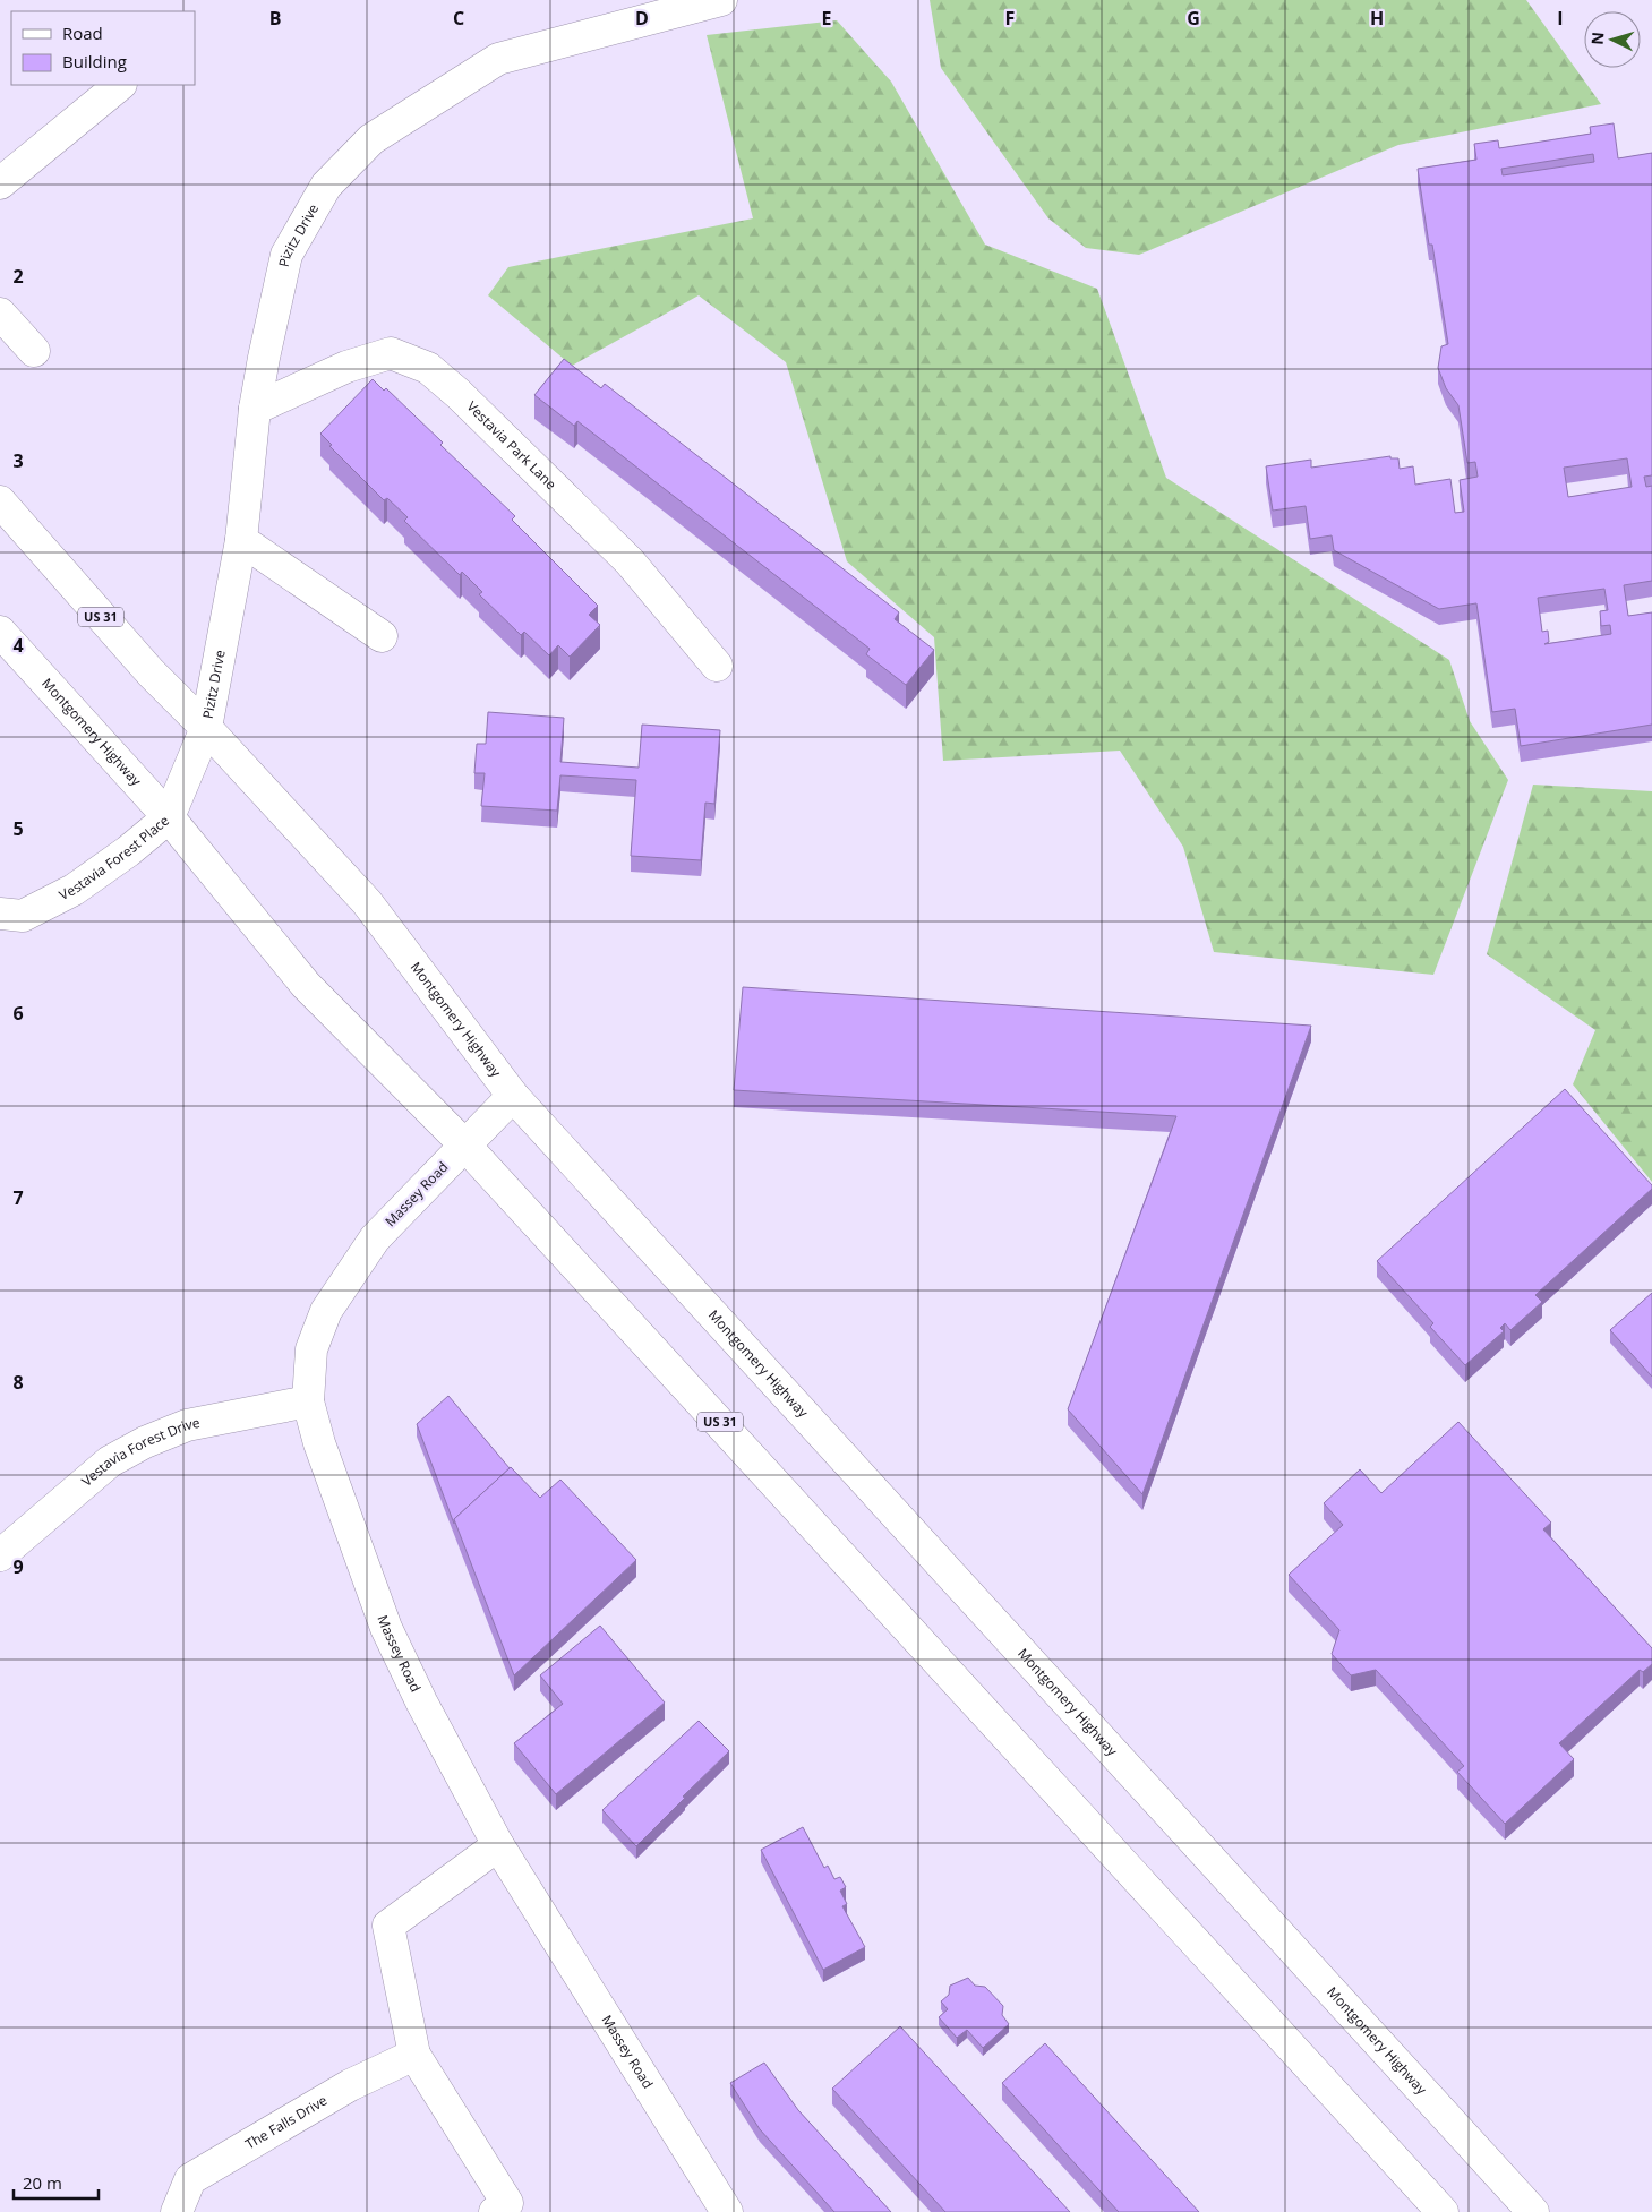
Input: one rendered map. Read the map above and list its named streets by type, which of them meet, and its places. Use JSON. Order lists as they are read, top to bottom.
{
  "streets": {
    "street": [
      "Pizitz Drive",
      "Vestavia Park Lane",
      "US 31",
      "Montgomery Highway",
      "Vestavia Forest Place",
      "Massey Road",
      "Vestavia Forest Drive",
      "The Falls Drive"
    ]
  },
  "crossings": [
    ["Pizitz Drive", "Vestavia Park Lane"],
    ["Pizitz Drive", "Montgomery Highway"],
    ["Pizitz Drive", "Vestavia Forest Place"],
    ["Montgomery Highway", "Vestavia Forest Place"],
    ["Montgomery Highway", "Massey Road"],
    ["Massey Road", "Vestavia Forest Drive"]
  ],
  "legend": ["Road", "Building"],
  "scale_bar": "20 m",
  "north": "left",
  "grid": {
    "columns": [
      "B",
      "C",
      "D",
      "E",
      "F",
      "G",
      "H",
      "I"
    ],
    "rows": [
      "2",
      "3",
      "4",
      "5",
      "6",
      "7",
      "8",
      "9"
    ]
  }
}
